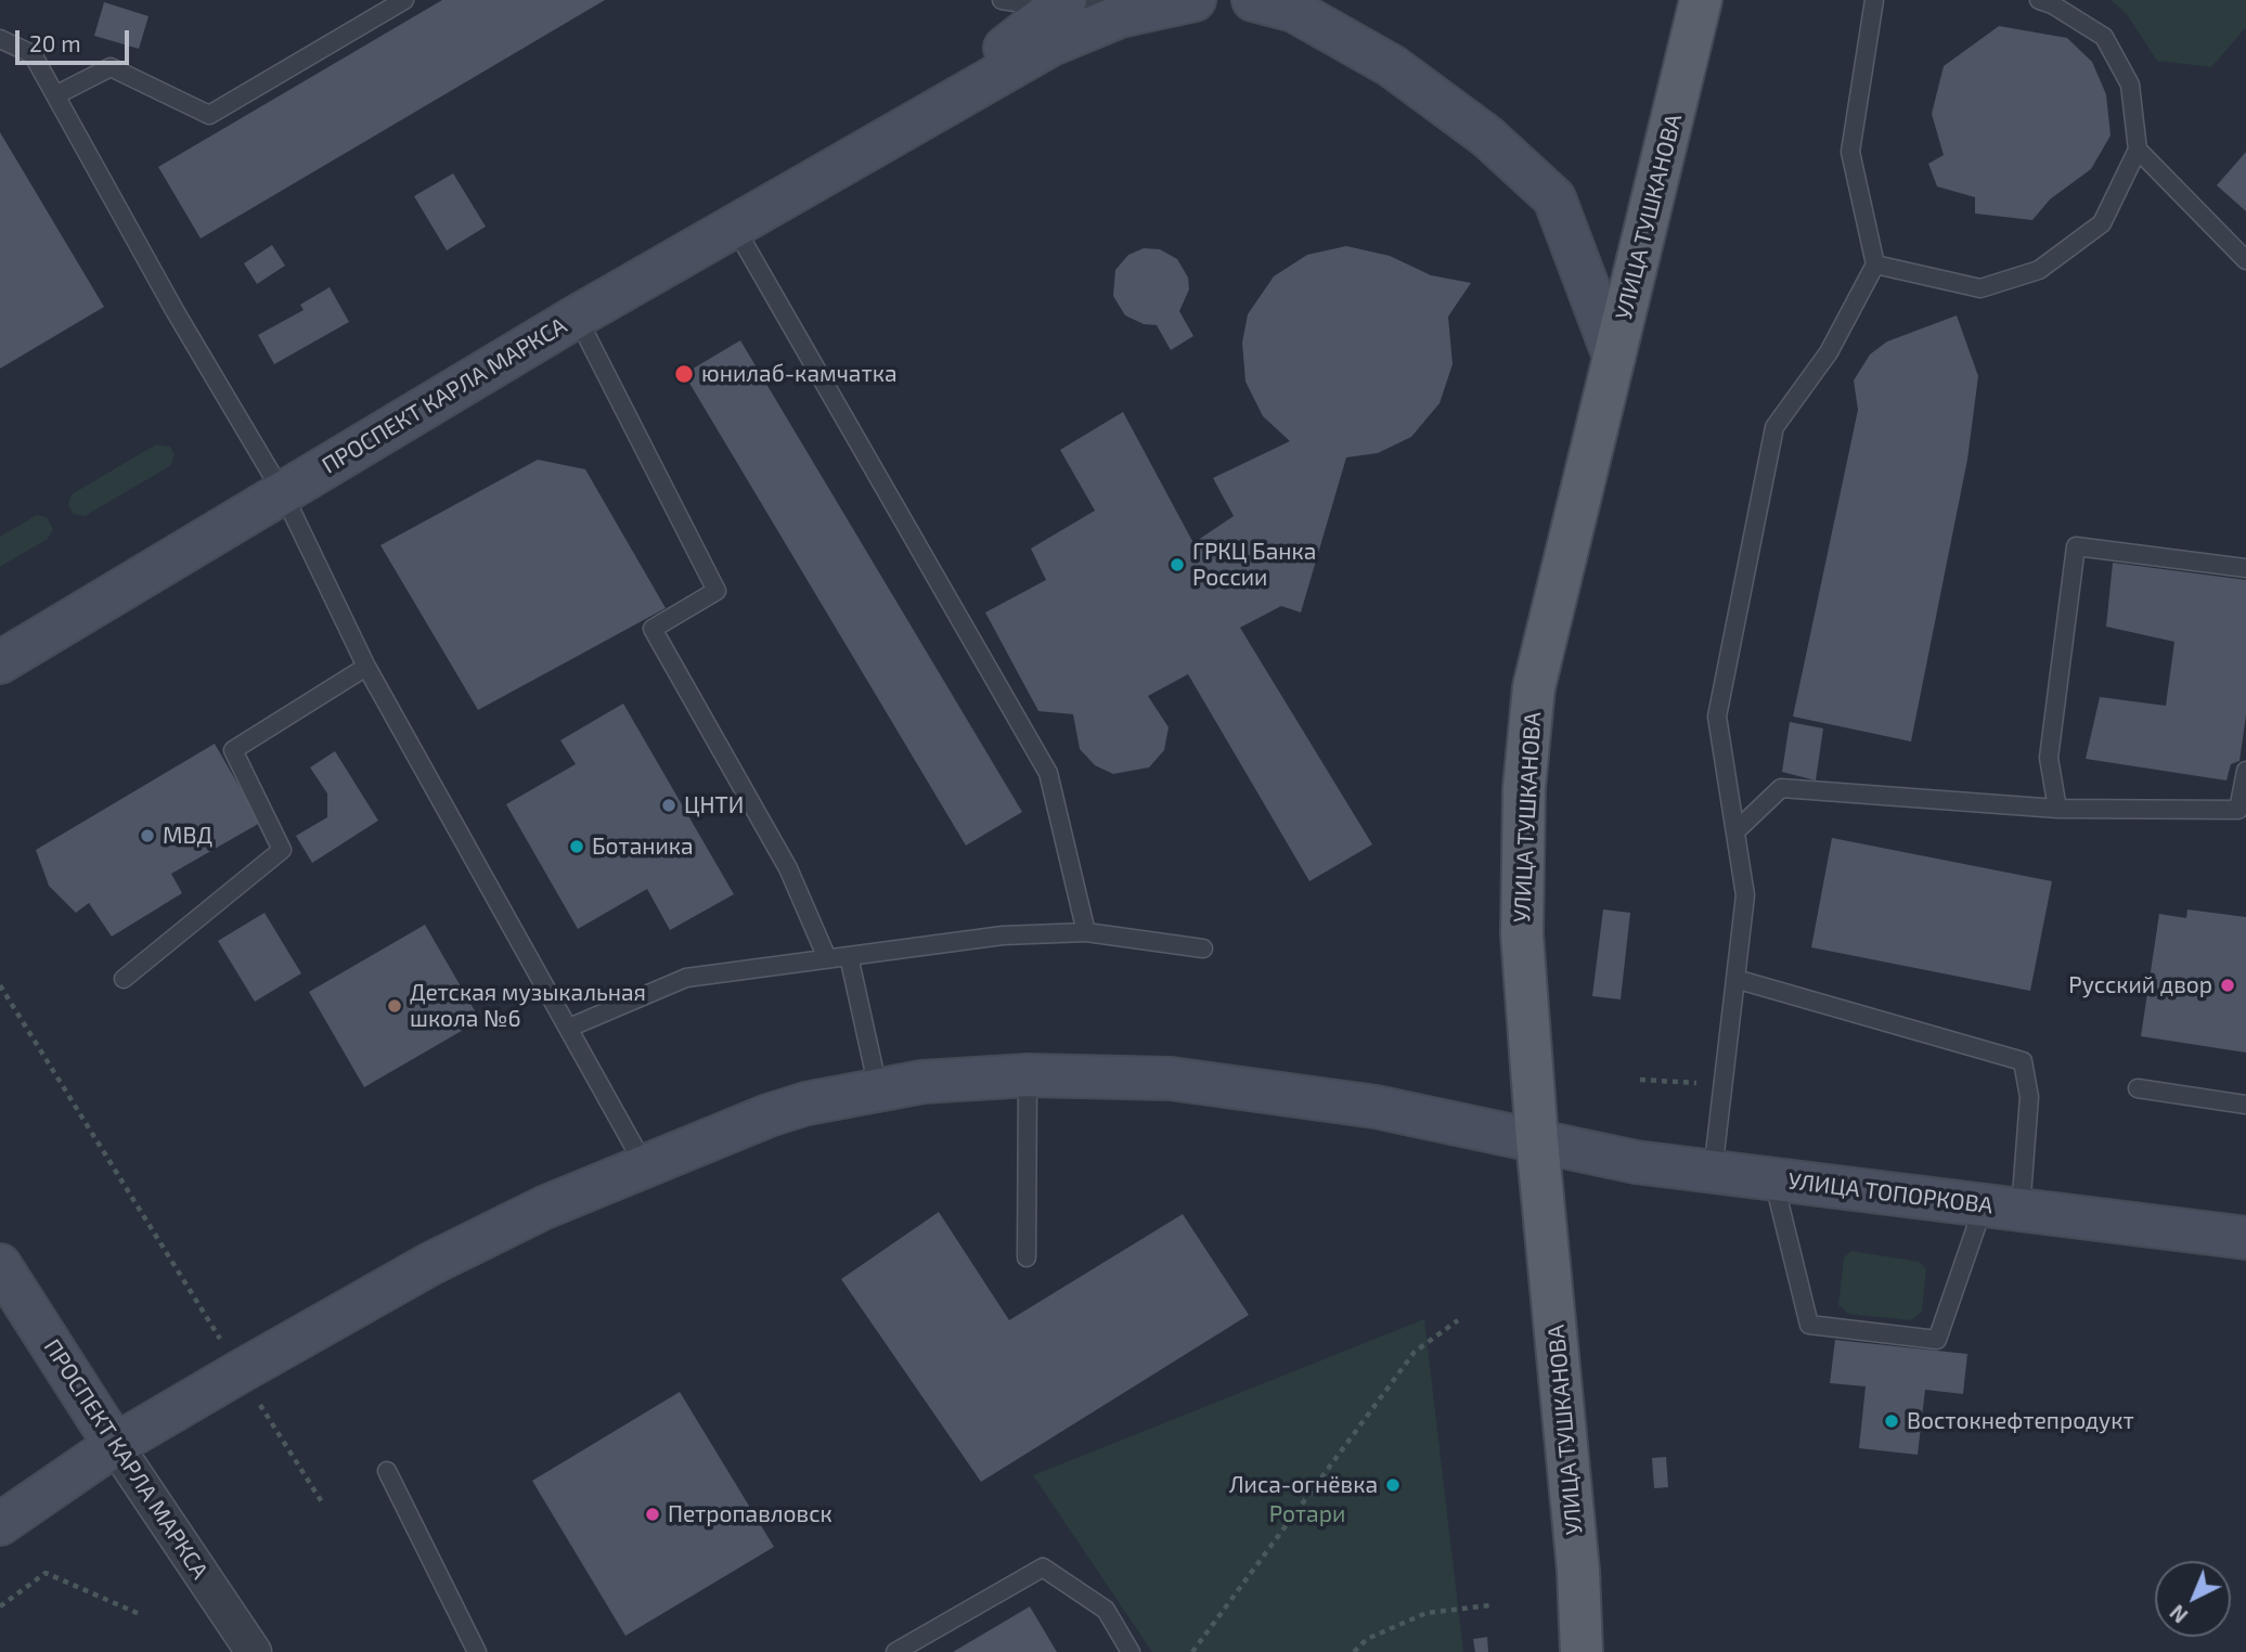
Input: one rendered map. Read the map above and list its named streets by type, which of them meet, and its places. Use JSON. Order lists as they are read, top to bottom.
{
  "streets": {
    "main road": ["УЛИЦА ТУШКАНОВА", "ПРОСПЕКТ КАРЛА МАРКСА", "УЛИЦА ТОПОРКОВА"]
  },
  "crossings": [
    ["УЛИЦА ТУШКАНОВА", "УЛИЦА ТОПОРКОВА"],
    ["ПРОСПЕКТ КАРЛА МАРКСА", "УЛИЦА ТОПОРКОВА"]
  ],
  "parks": ["Ротари"],
  "places": [
    "юнилаб-камчатка",
    "ГРКЦ Банка России",
    "ЦНТИ",
    "МВД",
    "Ботаника",
    "Русский двор",
    "Детская музыкальная школа №6",
    "Востокнефтепродукт",
    "Лиса-огнёвка",
    "Петропавловск"
  ],
  "scale_bar": "20 m",
  "north": "bottom left"
}
